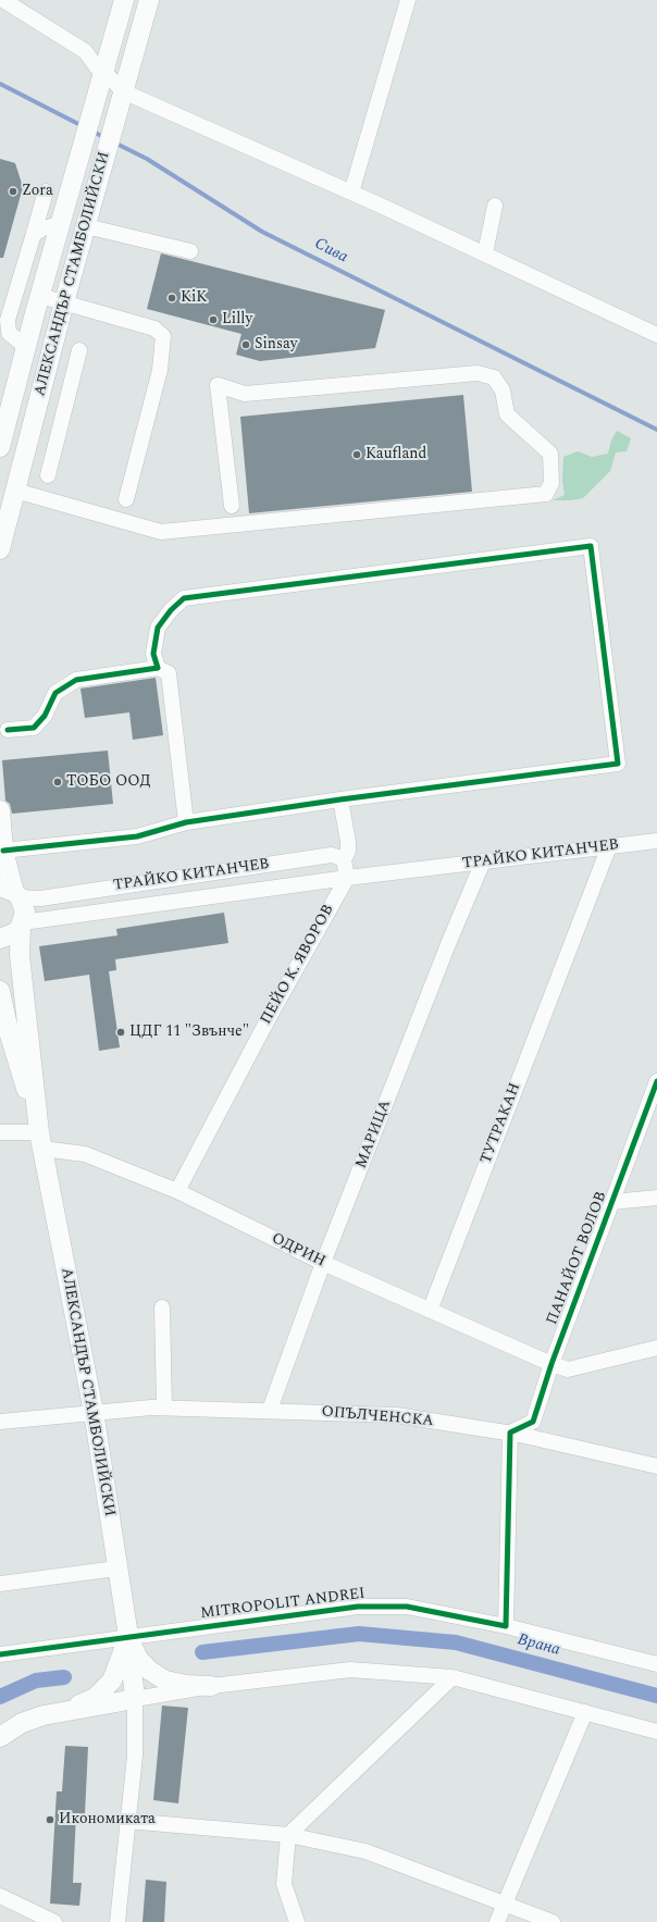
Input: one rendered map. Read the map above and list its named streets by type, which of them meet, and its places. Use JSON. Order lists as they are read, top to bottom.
{
  "streets": {
    "main road": ["АЛЕКСАНДЪР СТАМБОЛИЙСКИ"],
    "street": [
      "ТРАЙКО КИТАНЧЕВ",
      "ПЕЙО К. ЯВОРОВ",
      "ТУТРАКАН",
      "МАРИЦА",
      "ОДРИН",
      "ПАНАЙОТ ВОЛОВ",
      "ОПЪЛЧЕНСКА",
      "MITROPOLIT ANDREI"
    ]
  },
  "crossings": [
    ["АЛЕКСАНДЪР СТАМБОЛИЙСКИ", "ТРАЙКО КИТАНЧЕВ"],
    ["АЛЕКСАНДЪР СТАМБОЛИЙСКИ", "ОДРИН"],
    ["АЛЕКСАНДЪР СТАМБОЛИЙСКИ", "ОПЪЛЧЕНСКА"],
    ["АЛЕКСАНДЪР СТАМБОЛИЙСКИ", "MITROPOLIT ANDREI"],
    ["ТРАЙКО КИТАНЧЕВ", "ПЕЙО К. ЯВОРОВ"],
    ["ТРАЙКО КИТАНЧЕВ", "ТУТРАКАН"],
    ["ТРАЙКО КИТАНЧЕВ", "МАРИЦА"],
    ["ПЕЙО К. ЯВОРОВ", "ОДРИН"],
    ["ТУТРАКАН", "ОДРИН"],
    ["МАРИЦА", "ОДРИН"],
    ["МАРИЦА", "ОПЪЛЧЕНСКА"],
    ["ОДРИН", "ПАНАЙОТ ВОЛОВ"],
    ["ПАНАЙОТ ВОЛОВ", "ОПЪЛЧЕНСКА"]
  ],
  "water": ["Сива", "Врана"],
  "places": [
    "Zora",
    "KiK",
    "Lilly",
    "Sinsay",
    "Kaufland",
    "ТОБО ООД",
    "ЦДГ 11 \"Звънче\"",
    "Икономиката"
  ]
}
